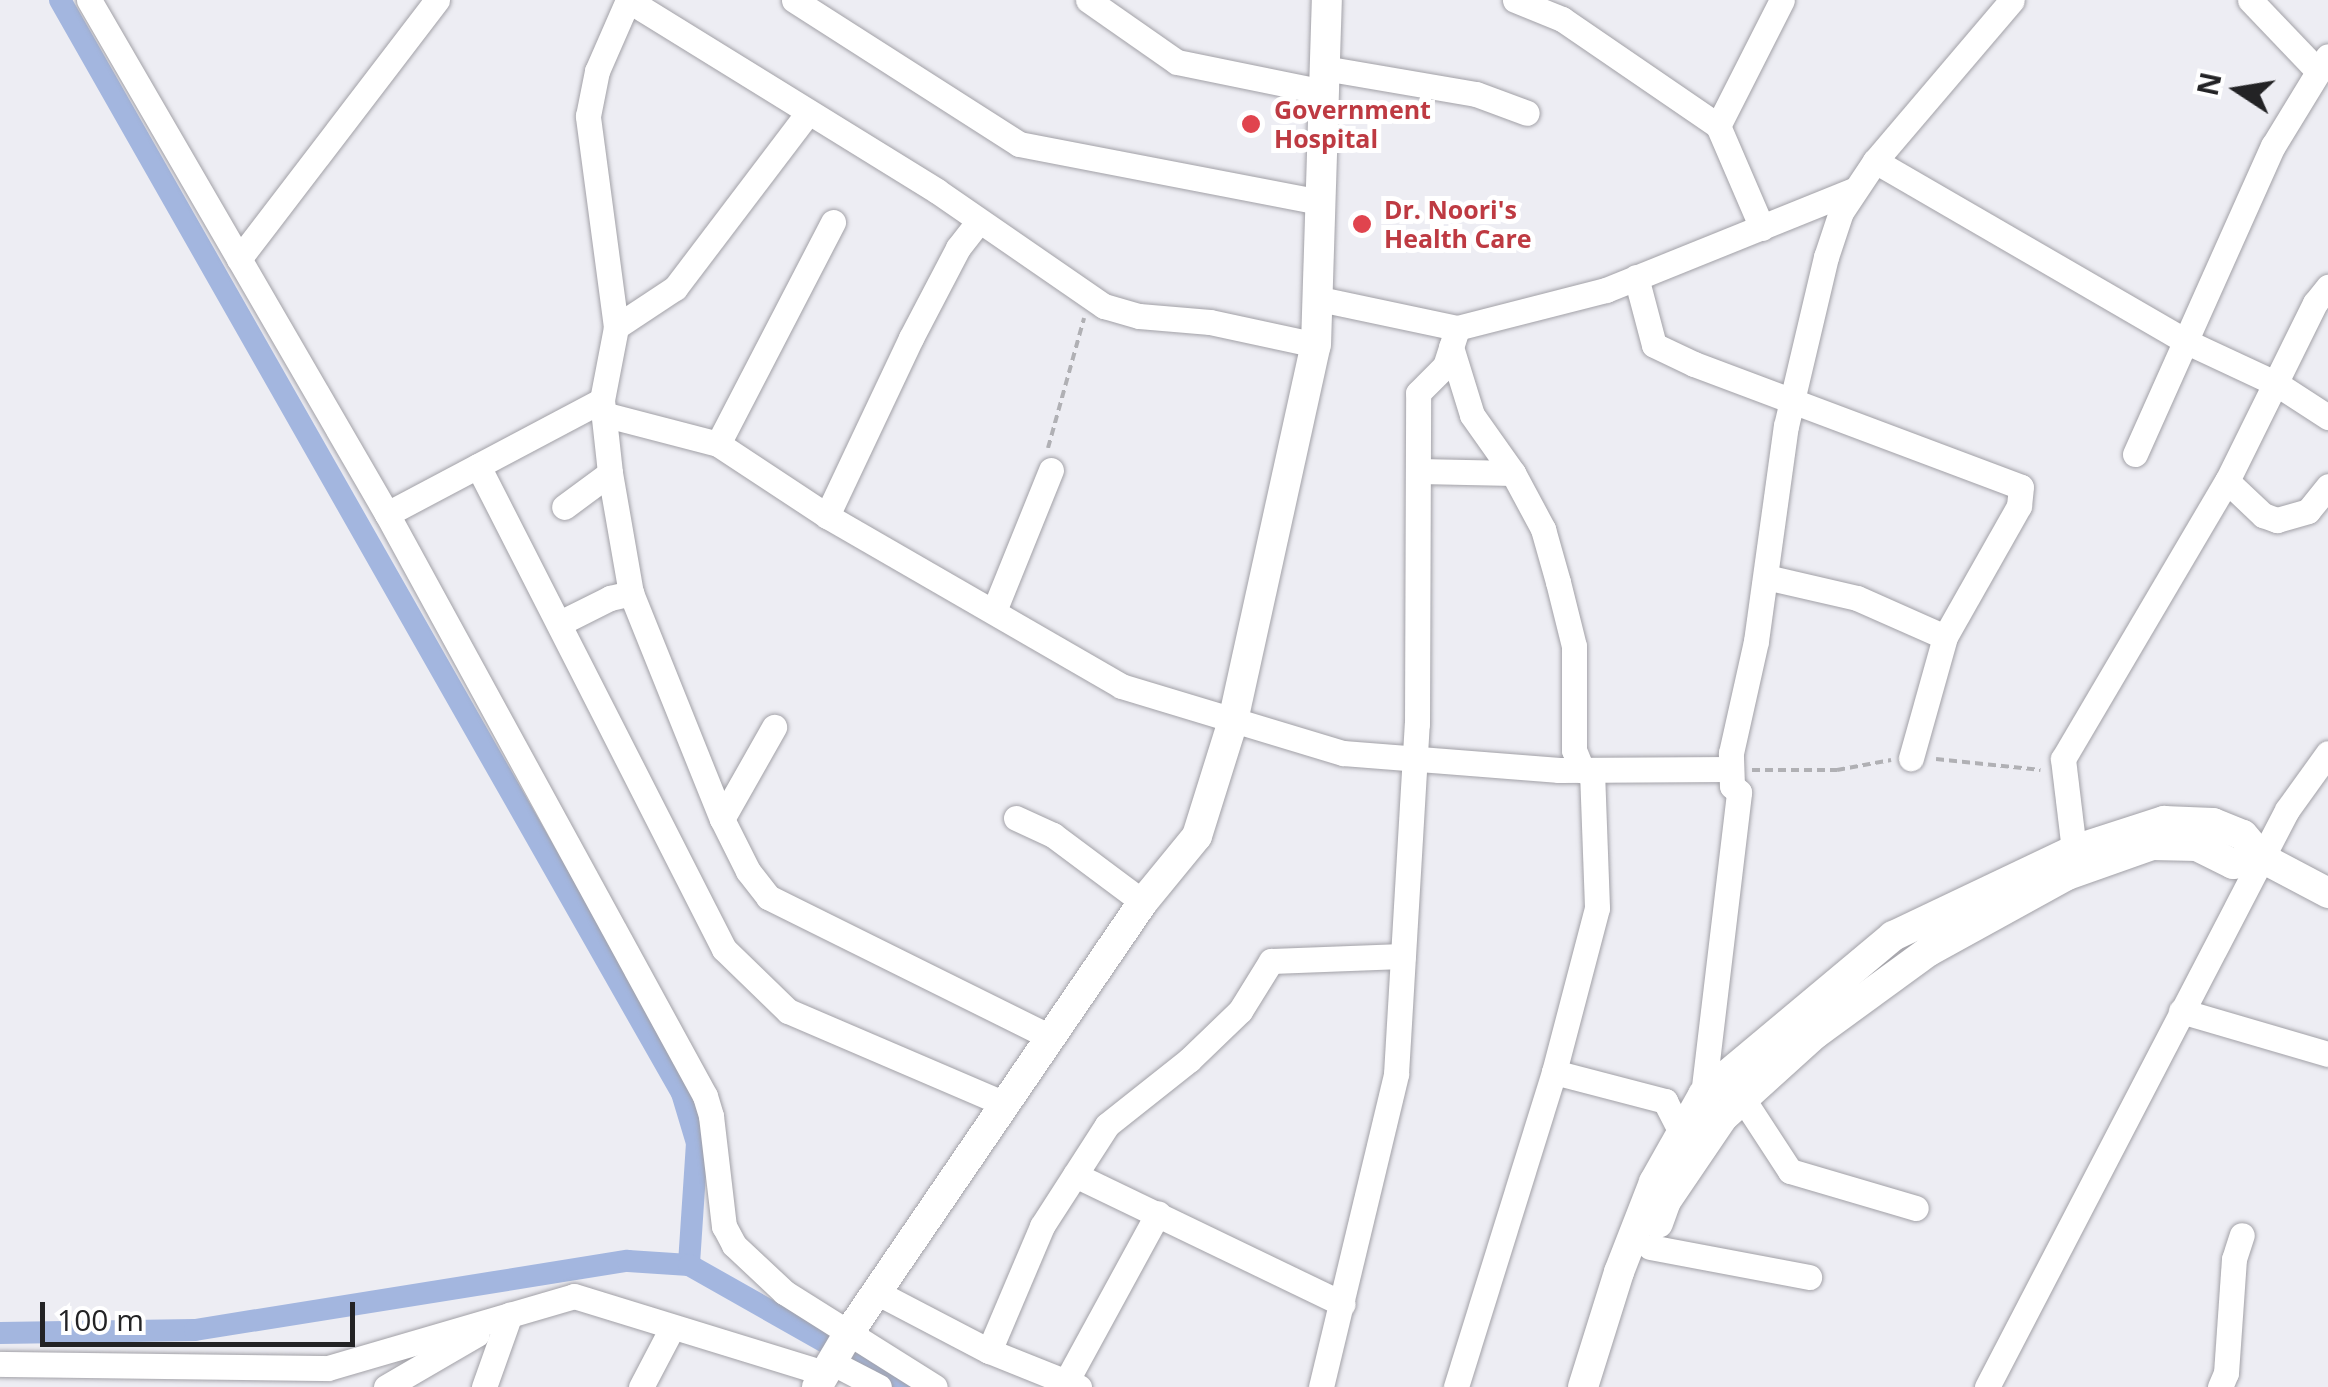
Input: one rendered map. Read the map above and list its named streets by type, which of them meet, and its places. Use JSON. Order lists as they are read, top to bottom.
{
  "places": ["Government Hospital", "Dr. Noori's Health Care"],
  "scale_bar": "100 m",
  "north": "left"
}
